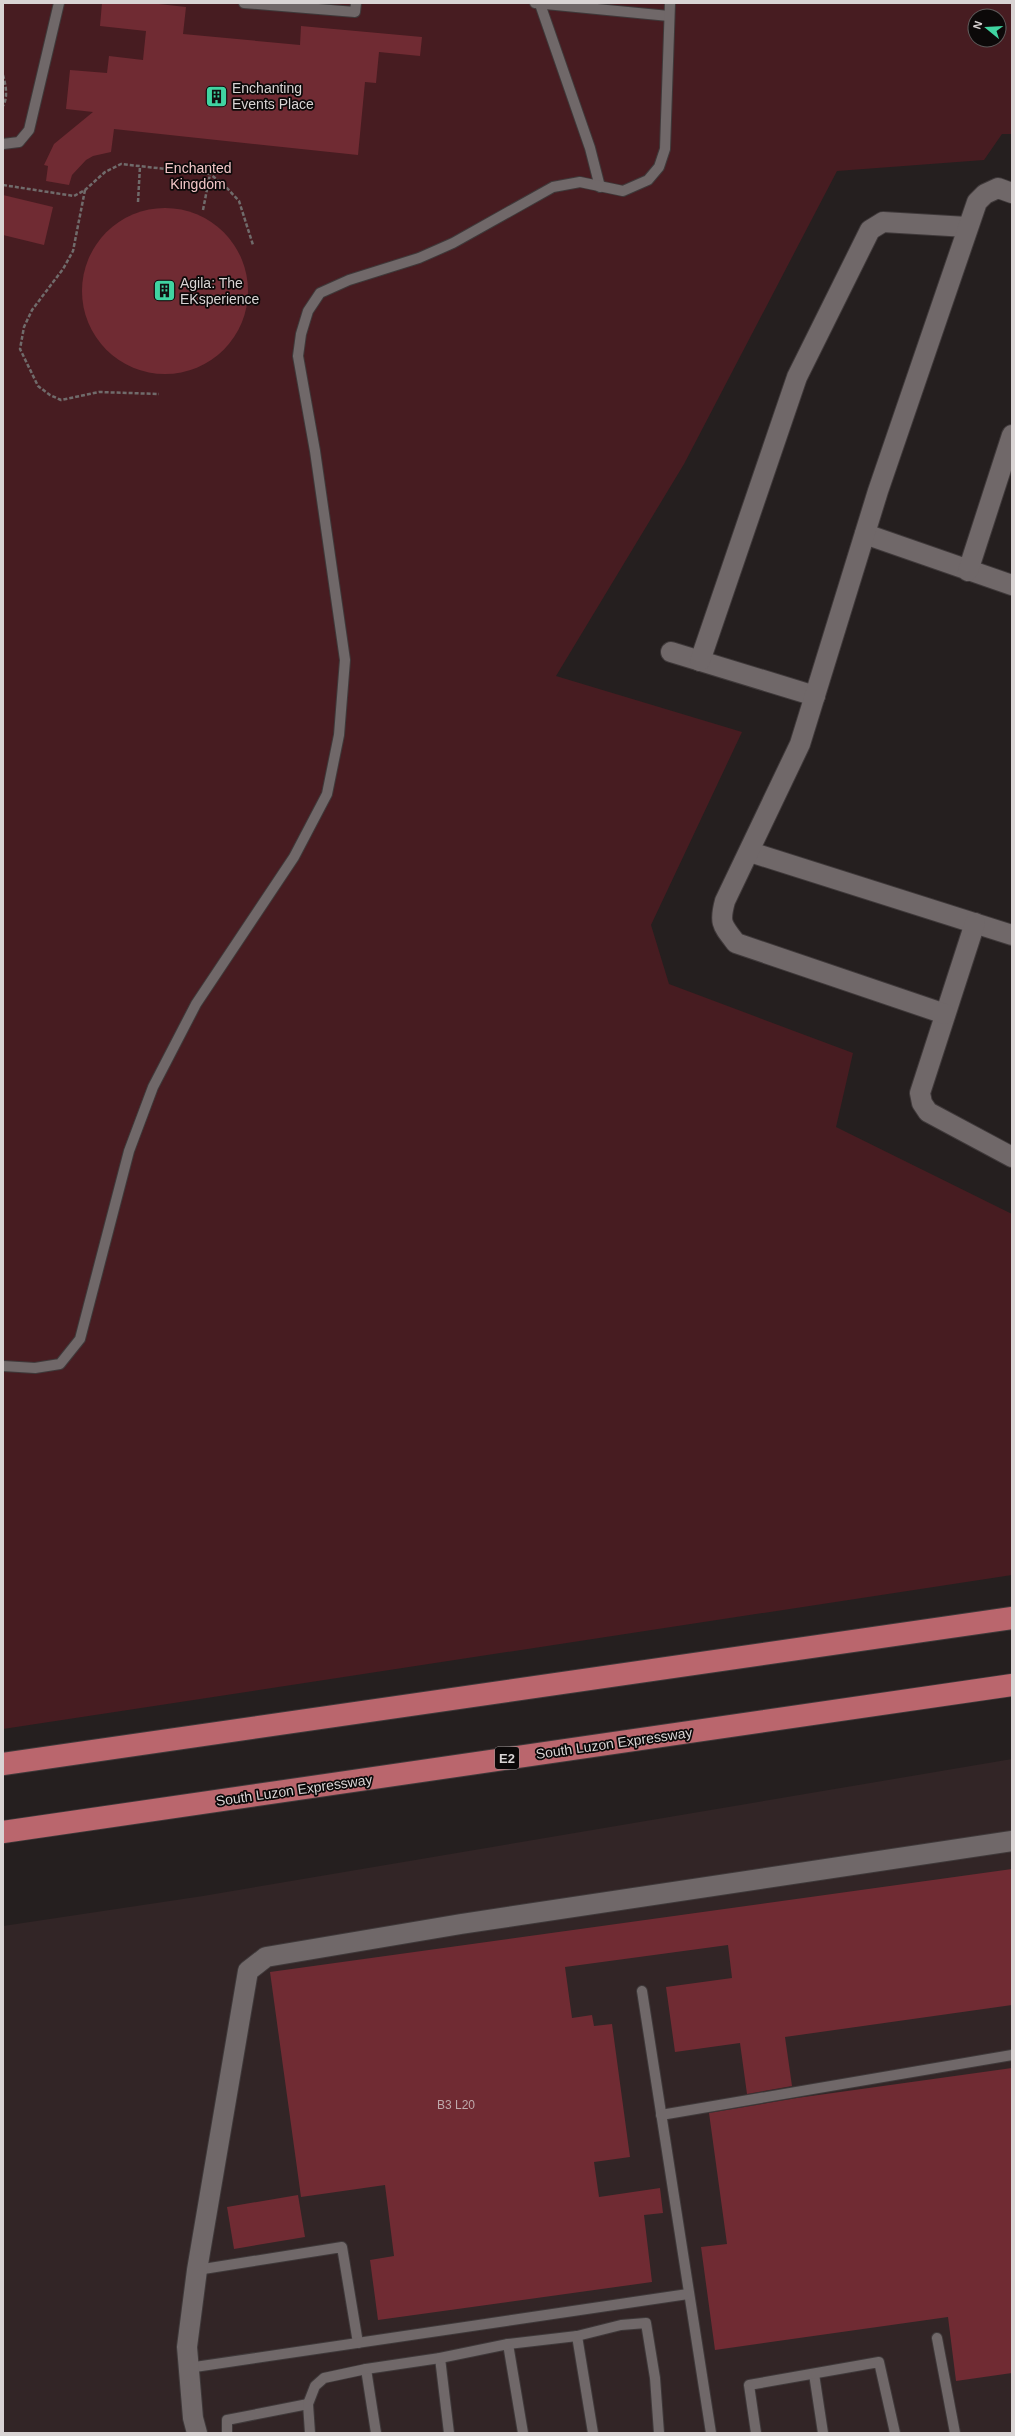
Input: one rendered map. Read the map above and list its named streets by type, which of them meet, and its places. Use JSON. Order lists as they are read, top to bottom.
{
  "streets": {
    "highway": ["South Luzon Expressway", "E2"]
  },
  "parks": ["Enchanted Kingdom"],
  "places": {
    "building": ["Enchanting Events Place", "Agila: The EKsperience"]
  },
  "house_numbers": ["B3 L20"],
  "north": "left"
}
